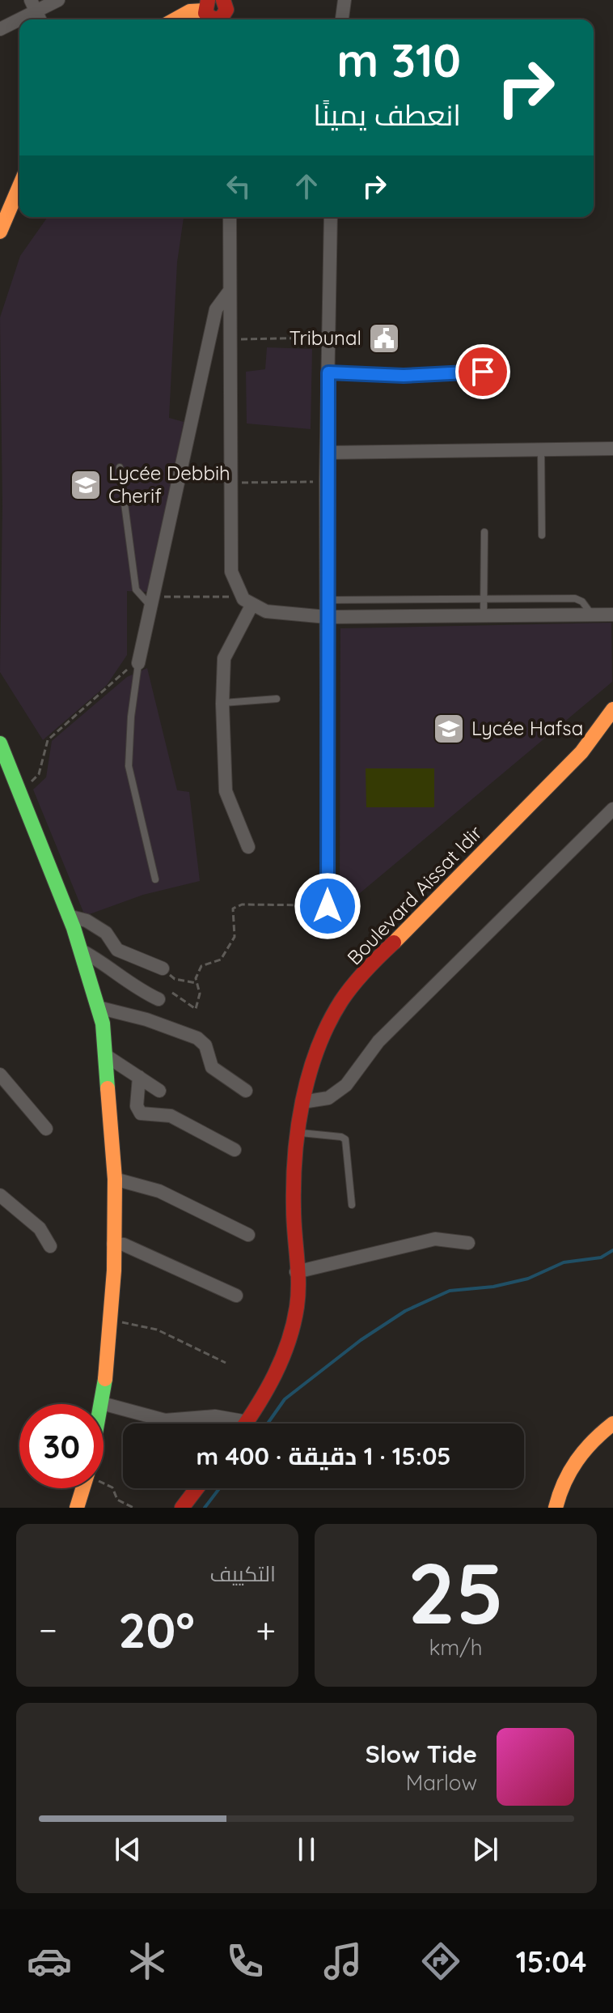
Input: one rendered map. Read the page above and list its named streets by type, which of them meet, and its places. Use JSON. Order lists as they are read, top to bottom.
{
  "streets": {
    "street": ["Boulevard Aissat Idir"]
  },
  "places": {
    "public building": ["Tribunal"],
    "school or university": ["Lycée Debbih Cherif", "Lycée Hafsa"]
  },
  "page": {
    "turn": ["310 m", "انعطف يمينًا"],
    "limit": "30",
    "trip": "15:05 · 1 دقيقة · 400 m",
    "tile": [
      ["25", "km/h"],
      "التكييف"
    ],
    "heat": ["−", "20°", "+"],
    "song": ["Slow Tide", "Marlow"],
    "tabs": "15:04"
  }
}
